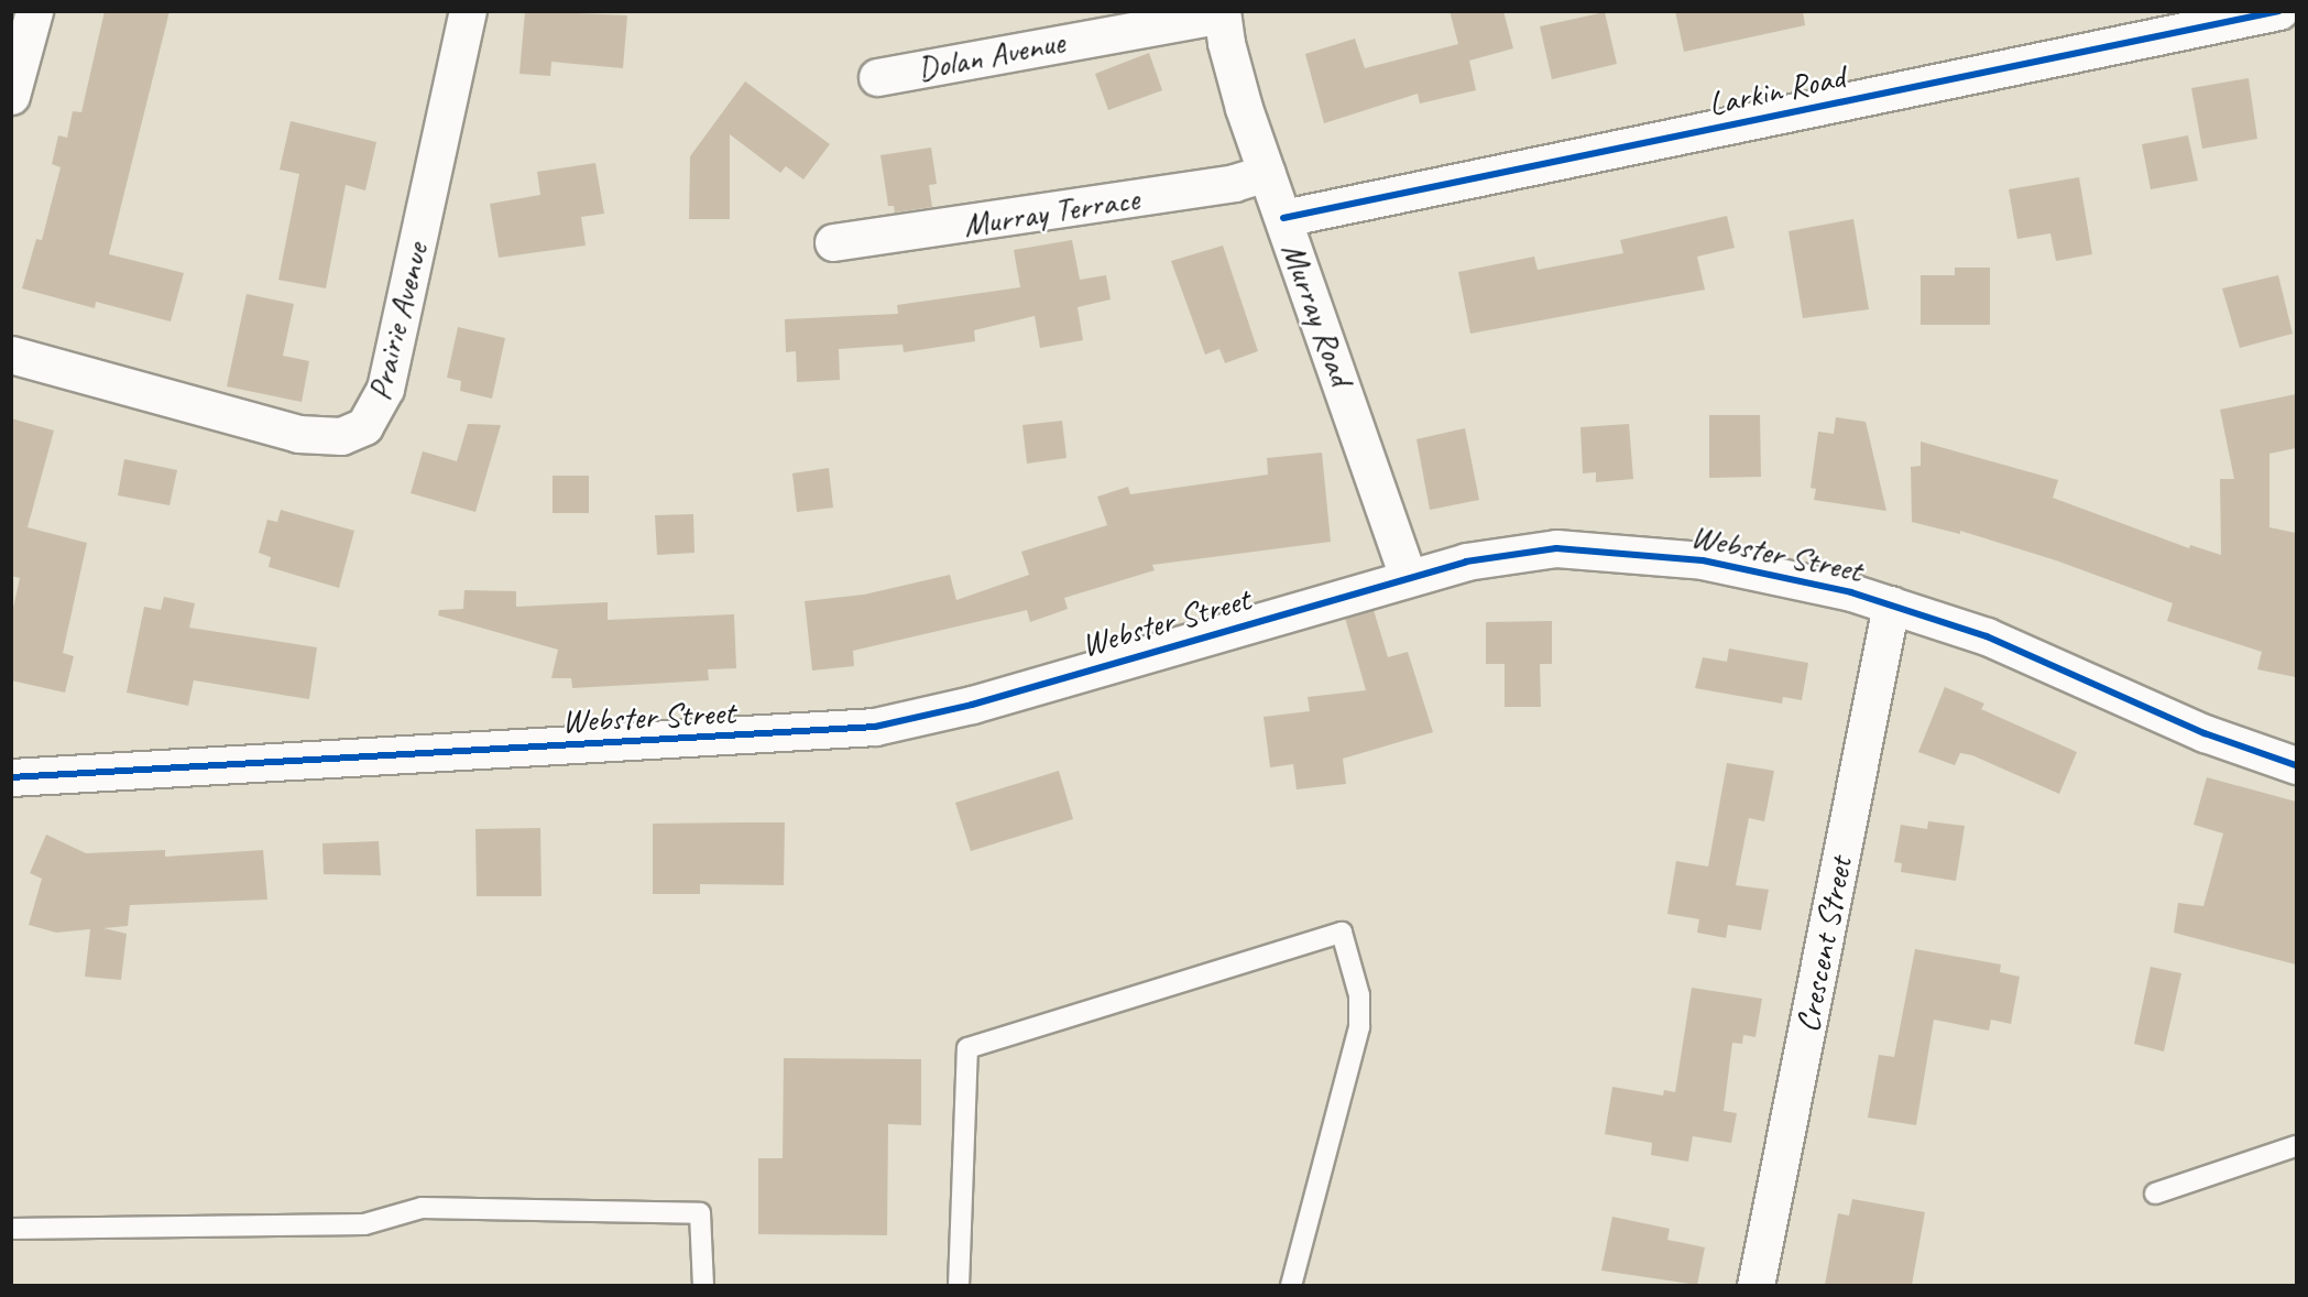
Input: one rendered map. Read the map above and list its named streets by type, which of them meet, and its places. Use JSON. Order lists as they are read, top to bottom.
{
  "streets": {
    "street": [
      "Dolan Avenue",
      "Larkin Road",
      "Murray Terrace",
      "Murray Road",
      "Prairie Avenue",
      "Webster Street",
      "Crescent Street"
    ]
  },
  "crossings": [
    ["Dolan Avenue", "Murray Road"],
    ["Larkin Road", "Murray Road"],
    ["Murray Terrace", "Murray Road"],
    ["Murray Road", "Webster Street"],
    ["Webster Street", "Crescent Street"]
  ]
}
